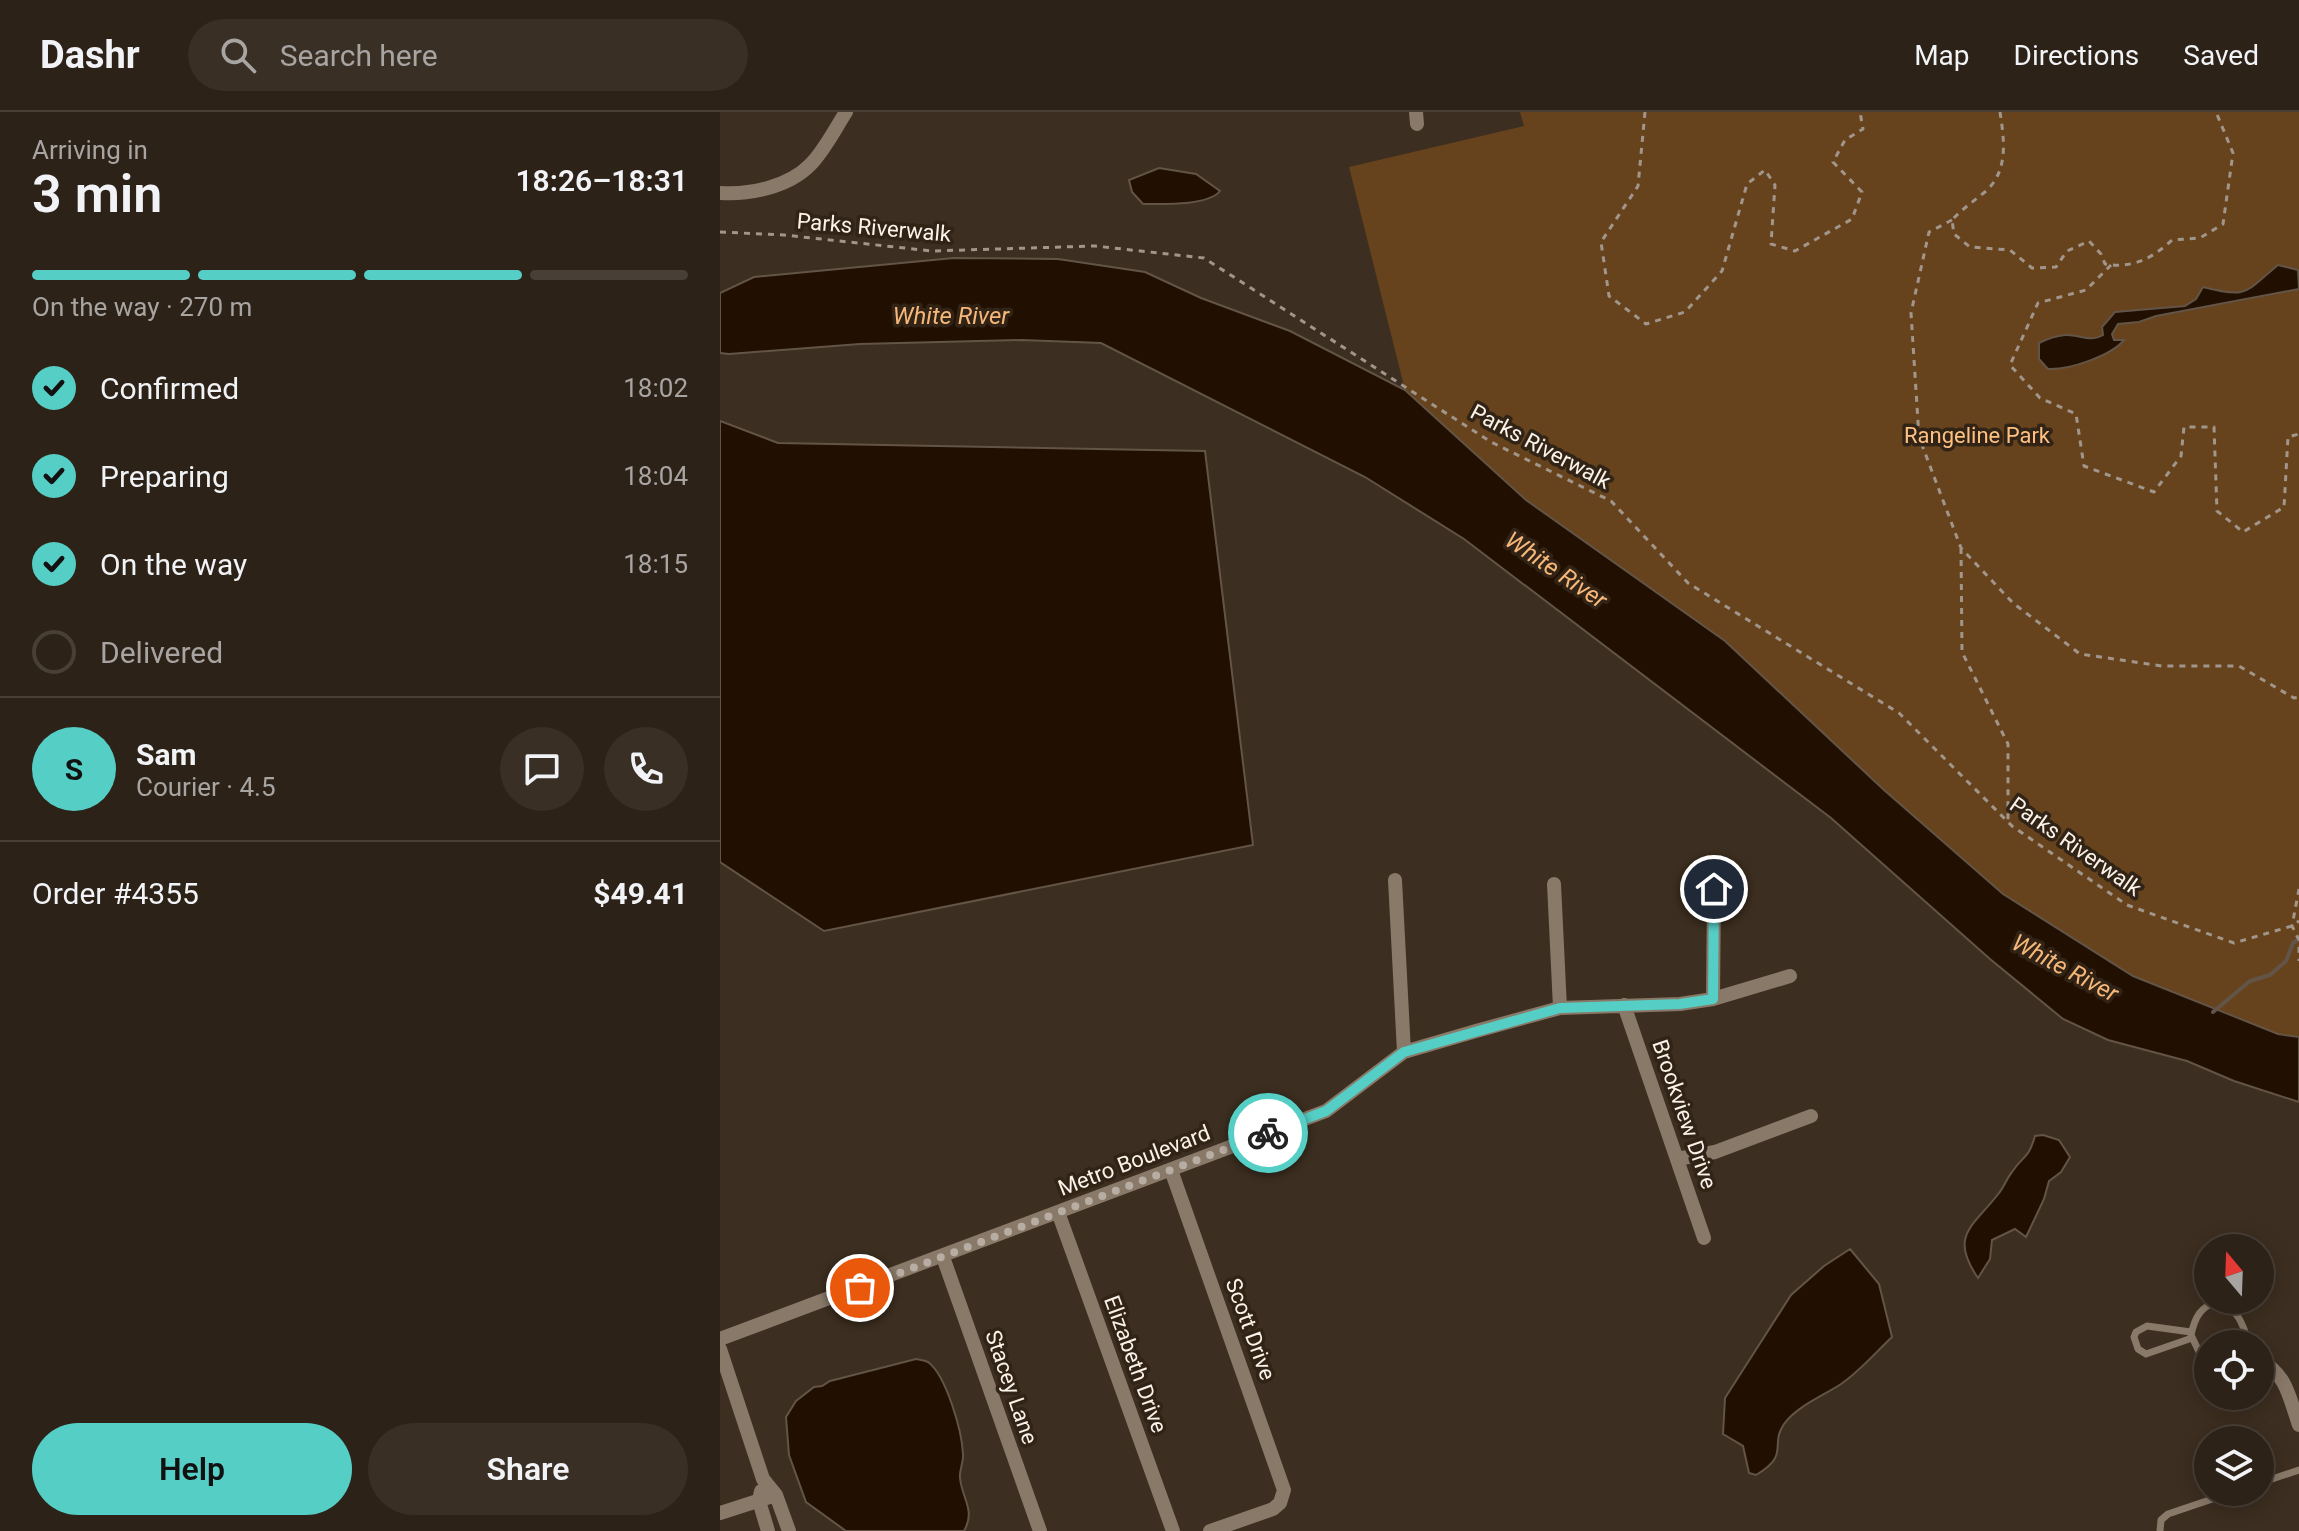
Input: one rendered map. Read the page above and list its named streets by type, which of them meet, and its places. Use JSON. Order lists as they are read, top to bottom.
{
  "streets": {
    "street": [
      "Brookview Drive",
      "Metro Boulevard",
      "Scott Drive",
      "Elizabeth Drive",
      "Stacey Lane"
    ],
    "path": ["Parks Riverwalk"]
  },
  "crossings": [
    ["Brookview Drive", "Metro Boulevard"],
    ["Metro Boulevard", "Scott Drive"],
    ["Metro Boulevard", "Elizabeth Drive"],
    ["Metro Boulevard", "Stacey Lane"]
  ],
  "water": ["White River"],
  "parks": ["Rangeline Park"],
  "north": "top",
  "page": {
    "header": "Dashr",
    "search": "Search here",
    "nav": ["Map", "Directions", "Saved"],
    "heading": ["3 min", "Arriving in", "18:26–18:31"],
    "panel": [
      "Sam",
      "Courier · 4.5",
      "Order #4355",
      "$49.41"
    ],
    "bar": "On the way · 270 m",
    "list": [
      ["Confirmed", "18:02"],
      ["Preparing", "18:04"],
      ["On the way", "18:15"],
      "Delivered"
    ],
    "round": "S",
    "buttons": ["Help", "Share"]
  }
}
